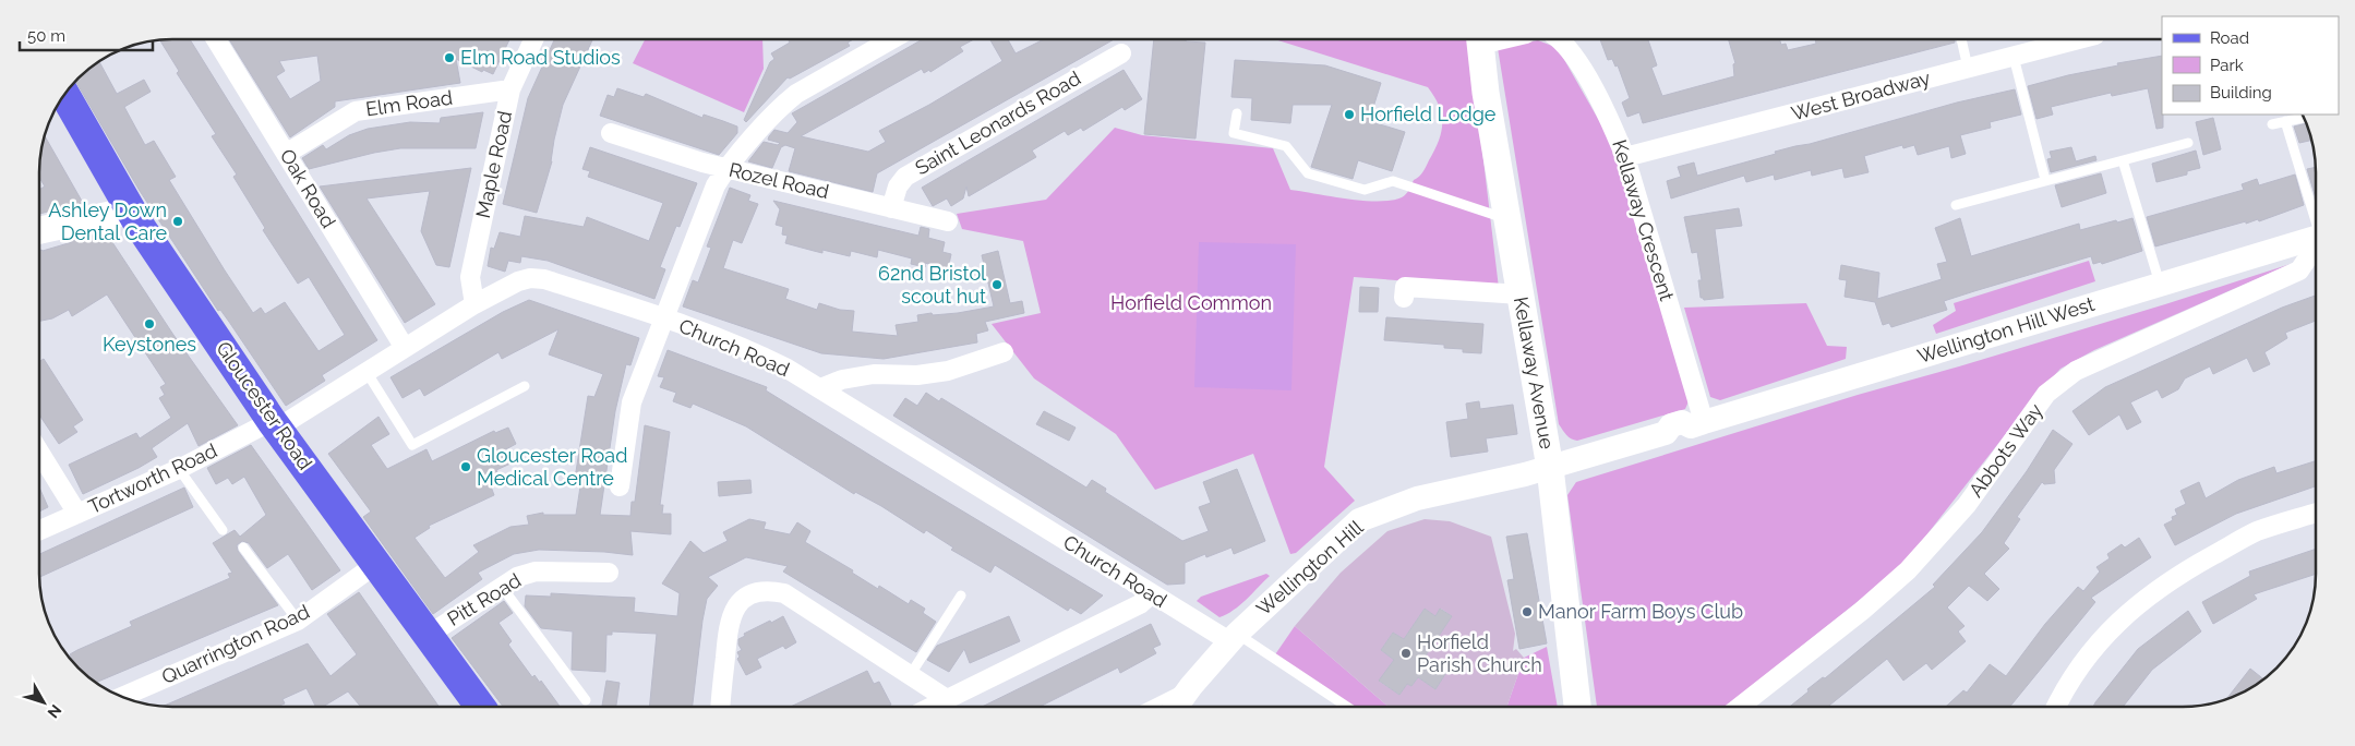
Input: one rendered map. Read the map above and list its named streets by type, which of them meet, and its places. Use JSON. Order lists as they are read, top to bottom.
{
  "streets": {
    "main road": ["Kellaway Avenue", "Gloucester Road"],
    "street": [
      "West Broadway",
      "Elm Road",
      "Saint Leonards Road",
      "Maple Road",
      "Rozel Road",
      "Oak Road",
      "Kellaway Crescent",
      "Wellington Hill West",
      "Church Road",
      "Abbots Way",
      "Tortworth Road",
      "Wellington Hill",
      "Pitt Road",
      "Quarrington Road"
    ]
  },
  "crossings": [
    ["West Broadway", "Kellaway Crescent"],
    ["Elm Road", "Maple Road"],
    ["Elm Road", "Oak Road"],
    ["Saint Leonards Road", "Rozel Road"],
    ["Maple Road", "Church Road"],
    ["Oak Road", "Church Road"],
    ["Kellaway Crescent", "Wellington Hill West"],
    ["Wellington Hill West", "Kellaway Avenue"],
    ["Wellington Hill West", "Abbots Way"],
    ["Wellington Hill West", "Wellington Hill"],
    ["Church Road", "Gloucester Road"],
    ["Church Road", "Tortworth Road"],
    ["Church Road", "Wellington Hill"],
    ["Kellaway Avenue", "Wellington Hill"],
    ["Gloucester Road", "Tortworth Road"],
    ["Gloucester Road", "Pitt Road"],
    ["Gloucester Road", "Quarrington Road"]
  ],
  "parks": ["Horfield Common"],
  "places": [
    "Elm Road Studios",
    "Horfield Lodge",
    "Ashley Down Dental Care",
    "62nd Bristol scout hut",
    "Keystones",
    "Gloucester Road Medical Centre",
    "Manor Farm Boys Club",
    "Horfield Parish Church"
  ],
  "legend": ["Road", "Park", "Building"],
  "scale_bar": "50 m",
  "north": "bottom right"
}
